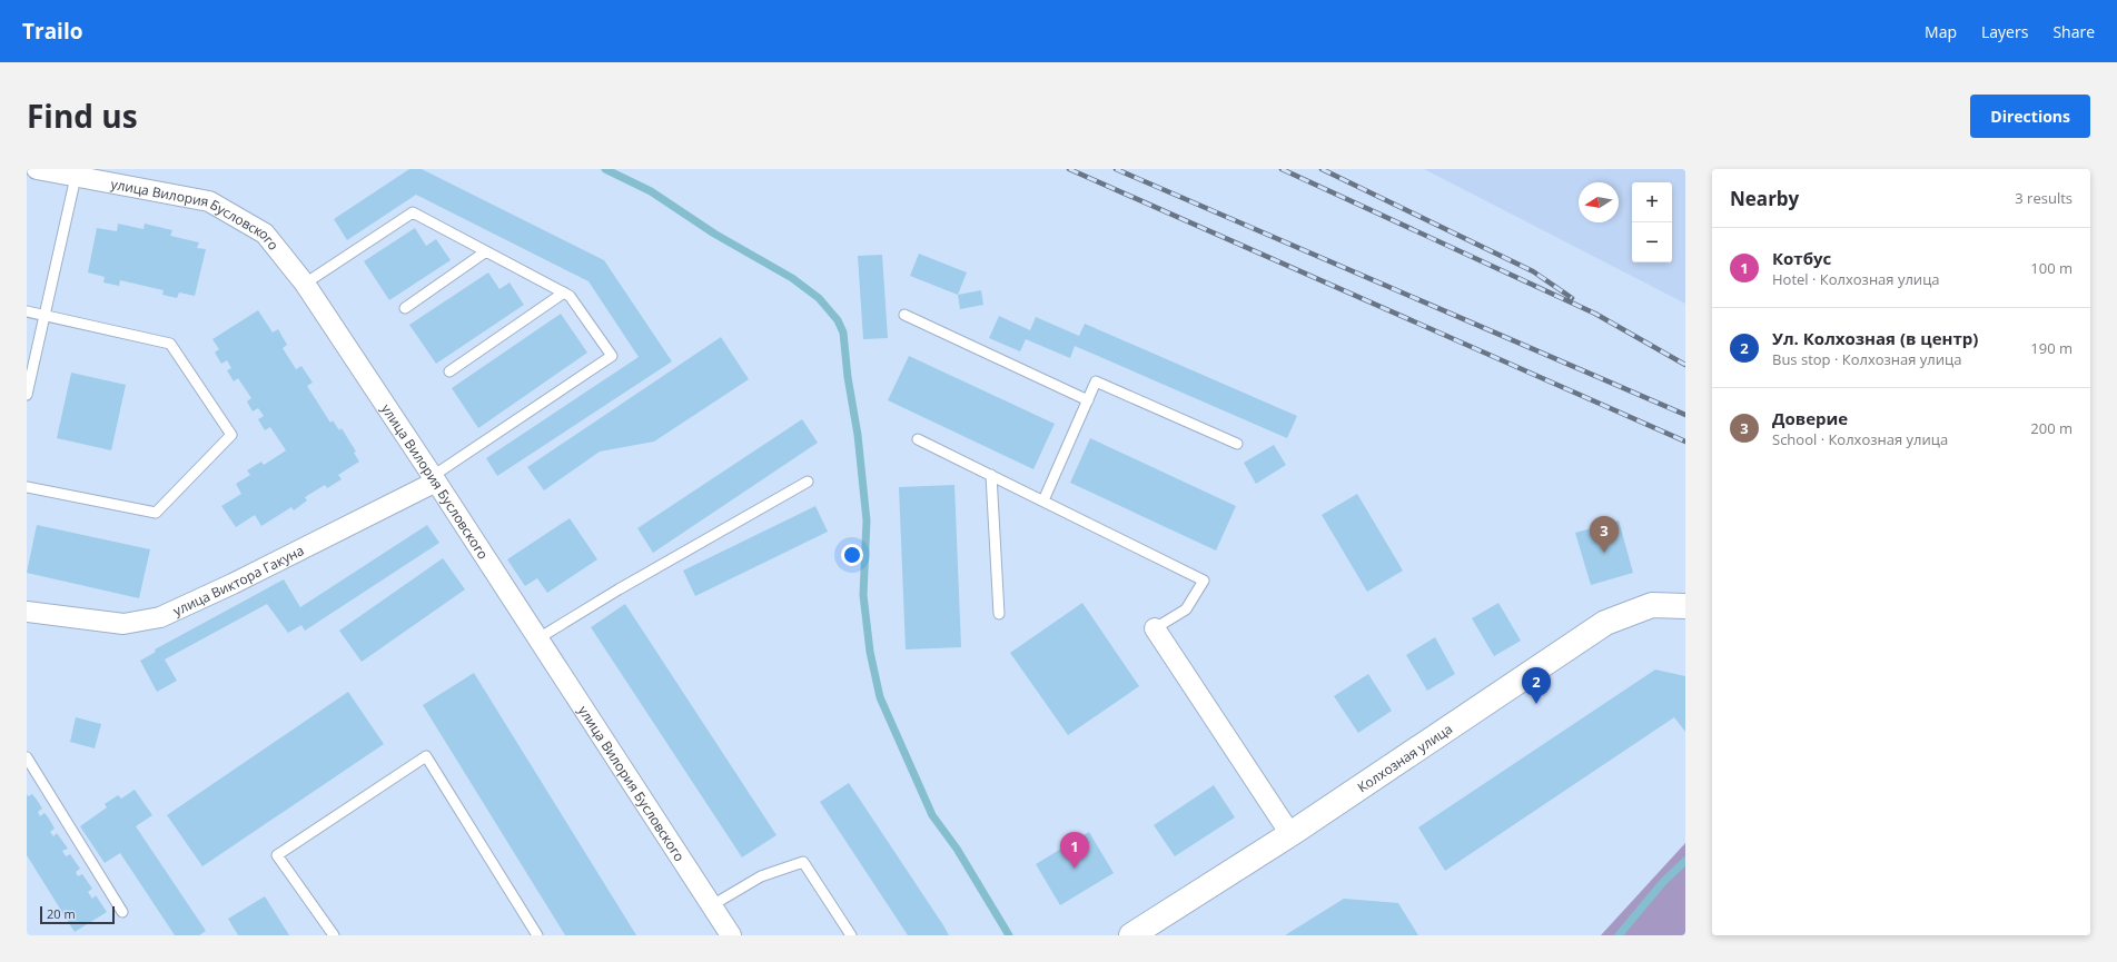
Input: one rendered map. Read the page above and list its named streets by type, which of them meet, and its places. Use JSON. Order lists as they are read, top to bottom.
{
  "streets": {
    "street": ["улица Вилория Бусловского", "улица Виктора Гакуна", "Колхозная улица"]
  },
  "crossings": [
    ["улица Вилория Бусловского", "улица Виктора Гакуна"]
  ],
  "scale_bar": "20 m",
  "north": "left",
  "page": {
    "header": "Trailo",
    "nav": ["Map", "Layers", "Share"],
    "title": "Find us",
    "buttons": "Directions",
    "heading": ["Nearby", "3 results"],
    "map_buttons": ["+", "−"],
    "list": [
      {
        "mark": "1",
        "name": "Котбус",
        "note": "Hotel · Колхозная улица",
        "value": "100 m"
      },
      {
        "mark": "2",
        "name": "Ул. Колхозная (в центр)",
        "note": "Bus stop · Колхозная улица",
        "value": "190 m"
      },
      {
        "mark": "3",
        "name": "Доверие",
        "note": "School · Колхозная улица",
        "value": "200 m"
      }
    ],
    "pins": ["3", "2", "1"],
    "scale": "20 m"
  }
}
